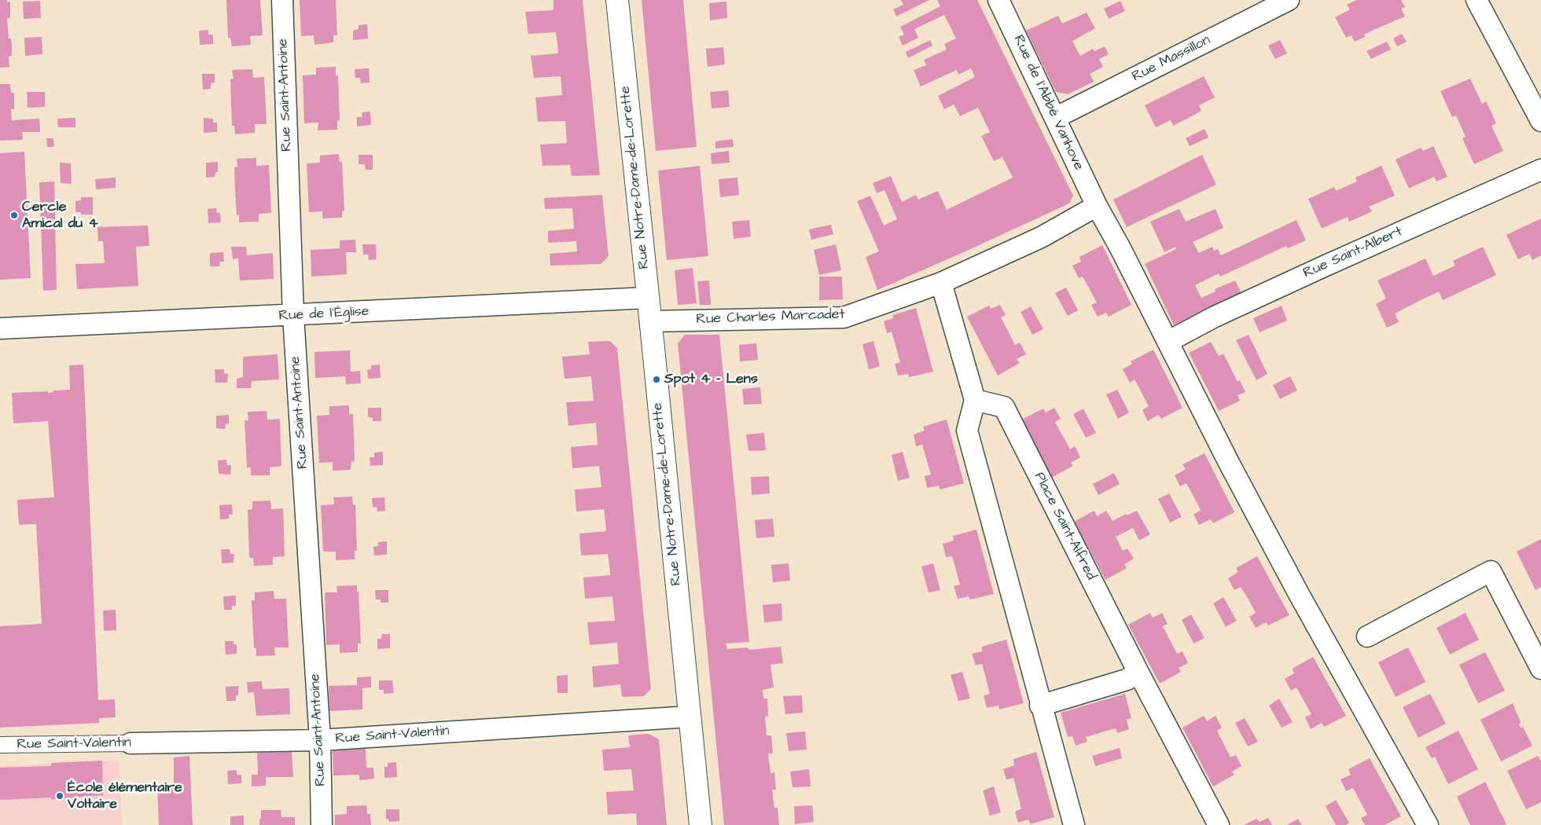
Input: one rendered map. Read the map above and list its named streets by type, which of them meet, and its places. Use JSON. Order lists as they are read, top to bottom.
{
  "streets": {
    "street": [
      "Rue Massillon",
      "Rue Saint-Antoine",
      "Rue de l'Abbé Vanhove",
      "Rue Notre-Dame-de-Lorette",
      "Rue Saint-Albert",
      "Rue de l'Église",
      "Rue Charles Marcadet",
      "Place Saint-Alfred",
      "Rue Saint-Valentin"
    ]
  },
  "crossings": [
    ["Rue Massillon", "Rue de l'Abbé Vanhove"],
    ["Rue Saint-Antoine", "Rue de l'Église"],
    ["Rue Saint-Antoine", "Rue Saint-Valentin"],
    ["Rue de l'Abbé Vanhove", "Rue Saint-Albert"],
    ["Rue de l'Abbé Vanhove", "Rue Charles Marcadet"],
    ["Rue Notre-Dame-de-Lorette", "Rue de l'Église"],
    ["Rue Notre-Dame-de-Lorette", "Rue Charles Marcadet"],
    ["Rue Notre-Dame-de-Lorette", "Rue Saint-Valentin"]
  ],
  "places": ["Cercle Amical du 4", "Spot 4 - Lens", "École élémentaire Voltaire"]
}
